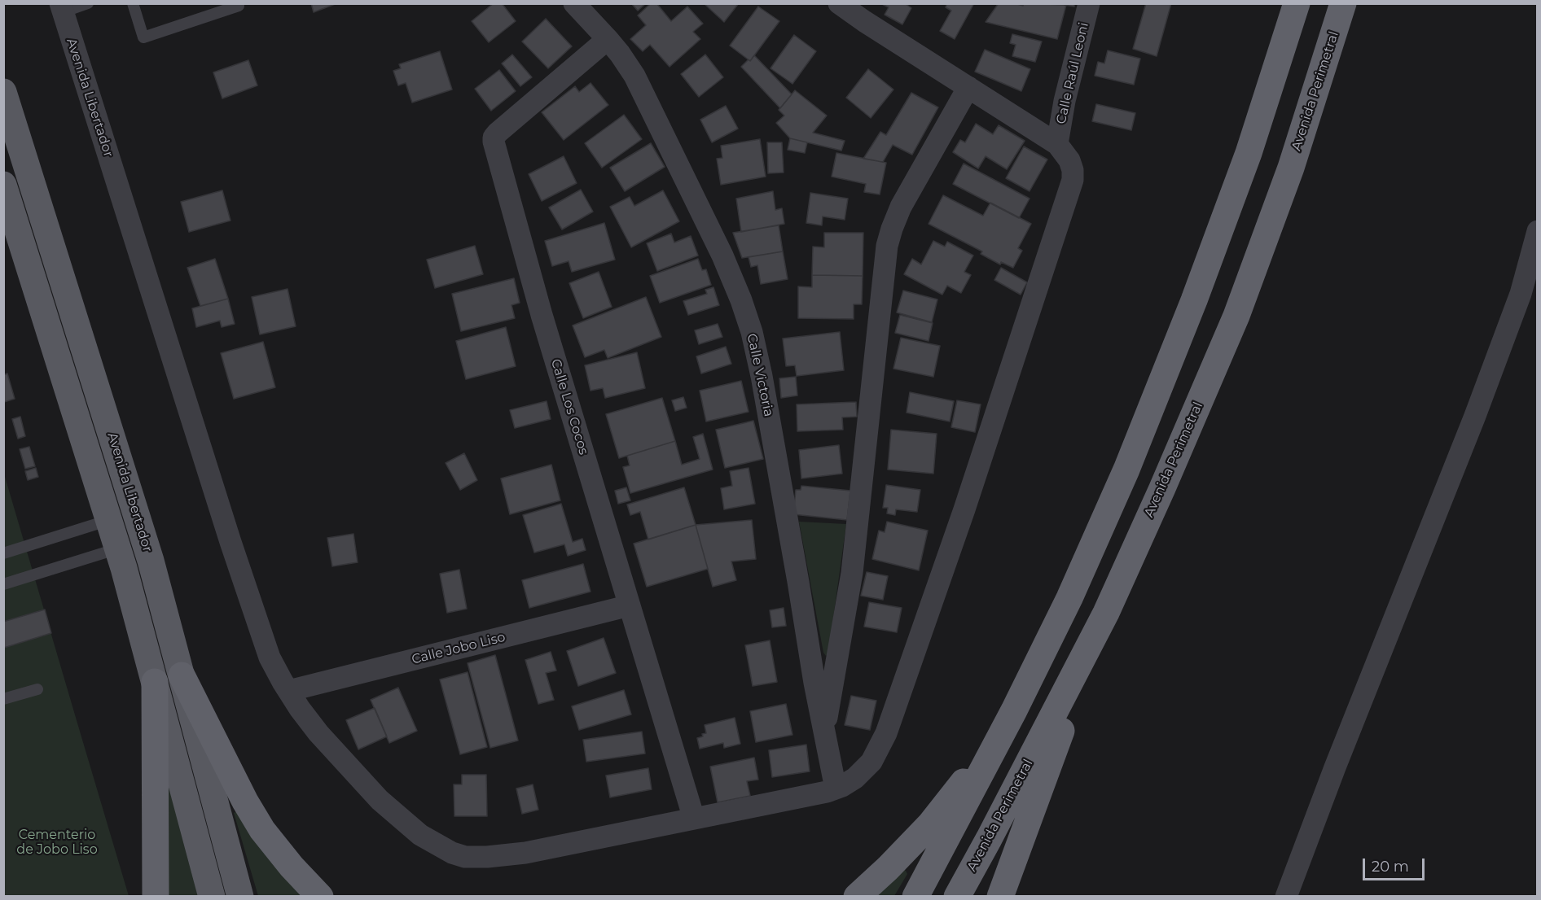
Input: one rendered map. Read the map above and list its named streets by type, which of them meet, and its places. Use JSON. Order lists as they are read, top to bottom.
{
  "streets": {
    "highway": ["Avenida Perimetral"],
    "main road": ["Avenida Libertador"],
    "street": [
      "Calle Raúl Leoni",
      "Calle Victoria",
      "Calle Los Cocos",
      "Calle Jobo Liso"
    ]
  },
  "crossings": [
    ["Calle Raúl Leoni", "Avenida Libertador"],
    ["Avenida Libertador", "Calle Victoria"],
    ["Avenida Libertador", "Calle Los Cocos"],
    ["Avenida Libertador", "Calle Jobo Liso"],
    ["Calle Victoria", "Calle Los Cocos"],
    ["Calle Los Cocos", "Calle Jobo Liso"]
  ],
  "parks": ["Cementerio de Jobo Liso"],
  "scale_bar": "20 m"
}
